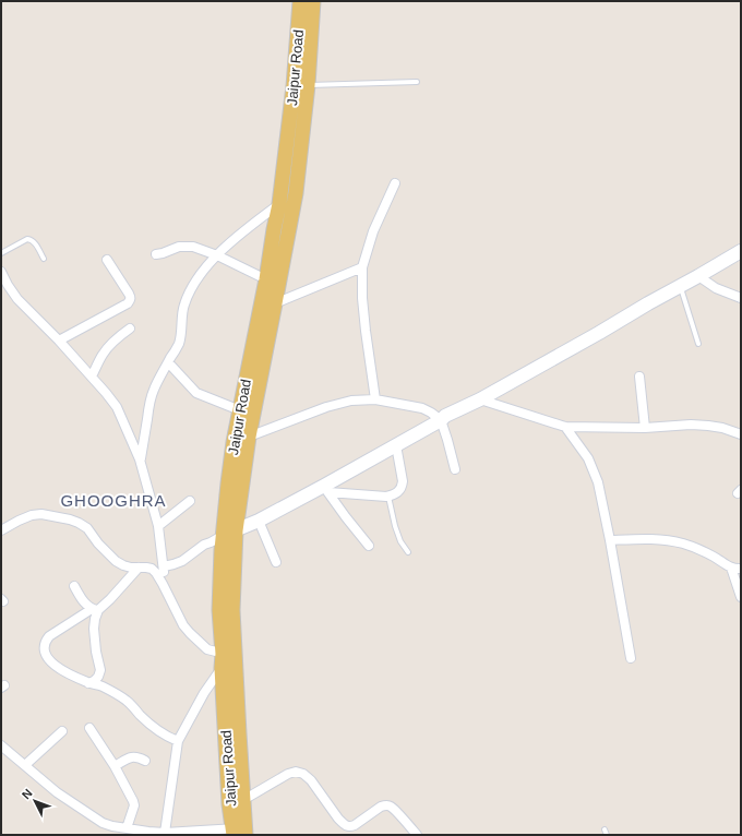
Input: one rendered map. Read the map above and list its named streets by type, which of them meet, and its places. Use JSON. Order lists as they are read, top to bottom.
{
  "streets": {
    "main road": ["Jaipur Road"]
  },
  "districts": ["GHOOGHRA"],
  "north": "top left"
}
